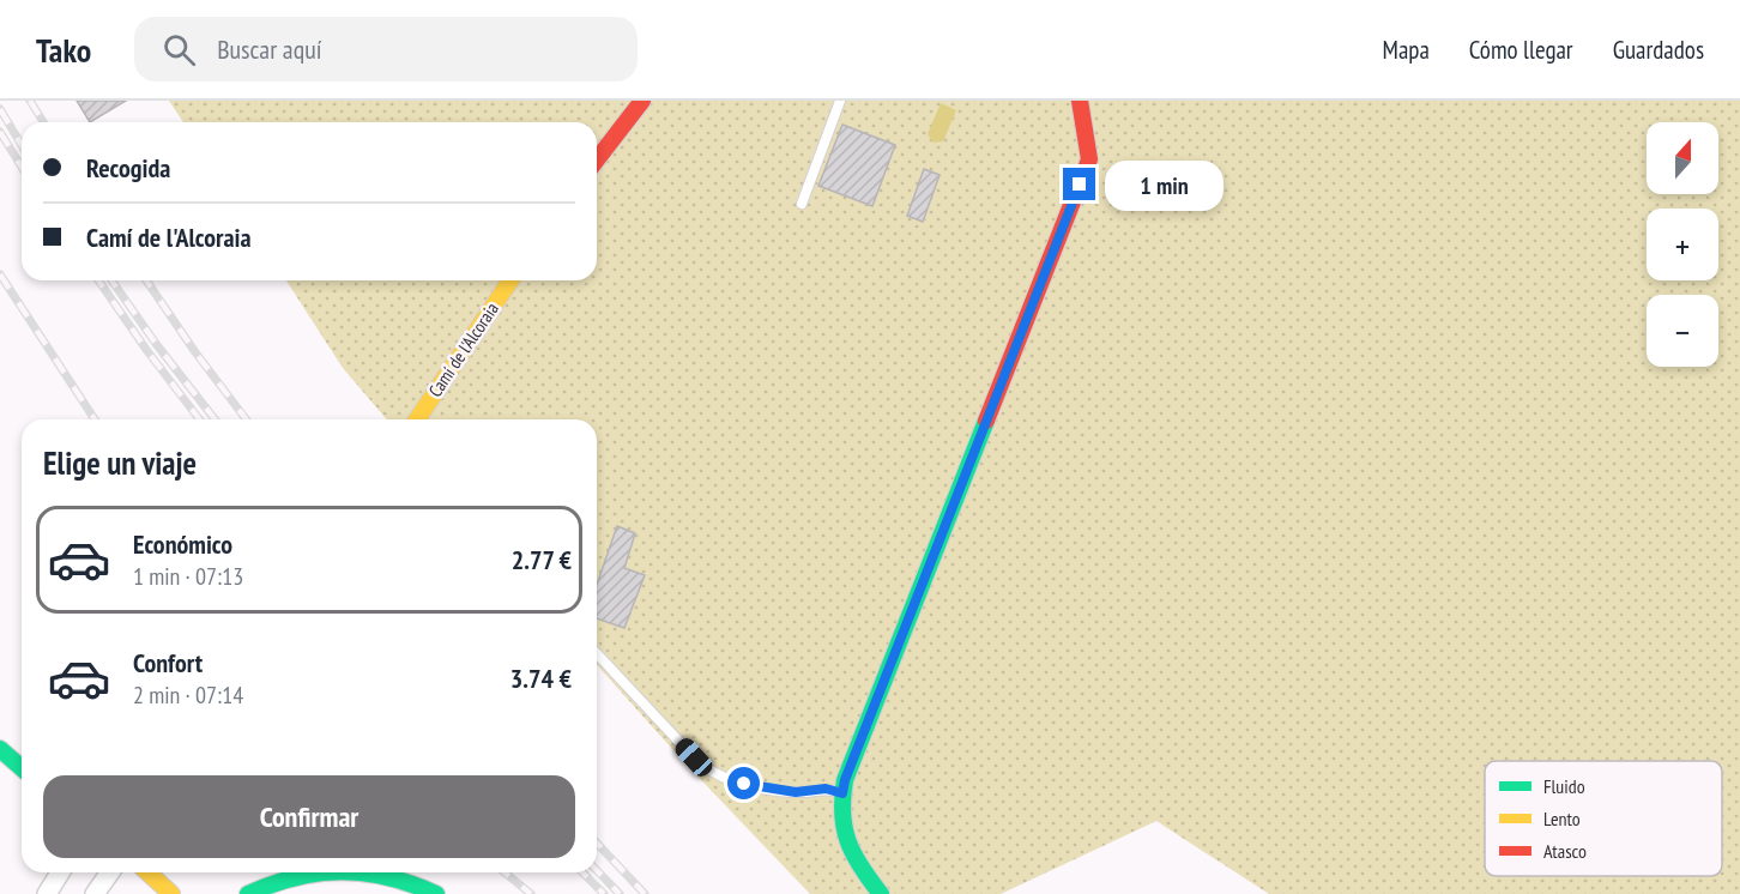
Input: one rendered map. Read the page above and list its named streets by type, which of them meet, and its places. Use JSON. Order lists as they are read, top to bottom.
{
  "streets": {
    "street": ["Camí de l'Alcoraia"]
  },
  "legend": ["Fluido", "Lento", "Atasco"],
  "north": "top",
  "page": {
    "header": "Tako",
    "search": "Buscar aquí",
    "nav": ["Mapa", "Cómo llegar", "Guardados"],
    "map_buttons": ["+", "−"],
    "banner": ["Recogida", "Camí de l'Alcoraia"],
    "bubble": "1 min",
    "heading": "Elige un viaje",
    "list": [
      {
        "name": "Económico",
        "note": "1 min · 07:13",
        "value": "2.77 €"
      },
      {
        "name": "Confort",
        "note": "2 min · 07:14",
        "value": "3.74 €"
      }
    ],
    "buttons": "Confirmar"
  }
}
